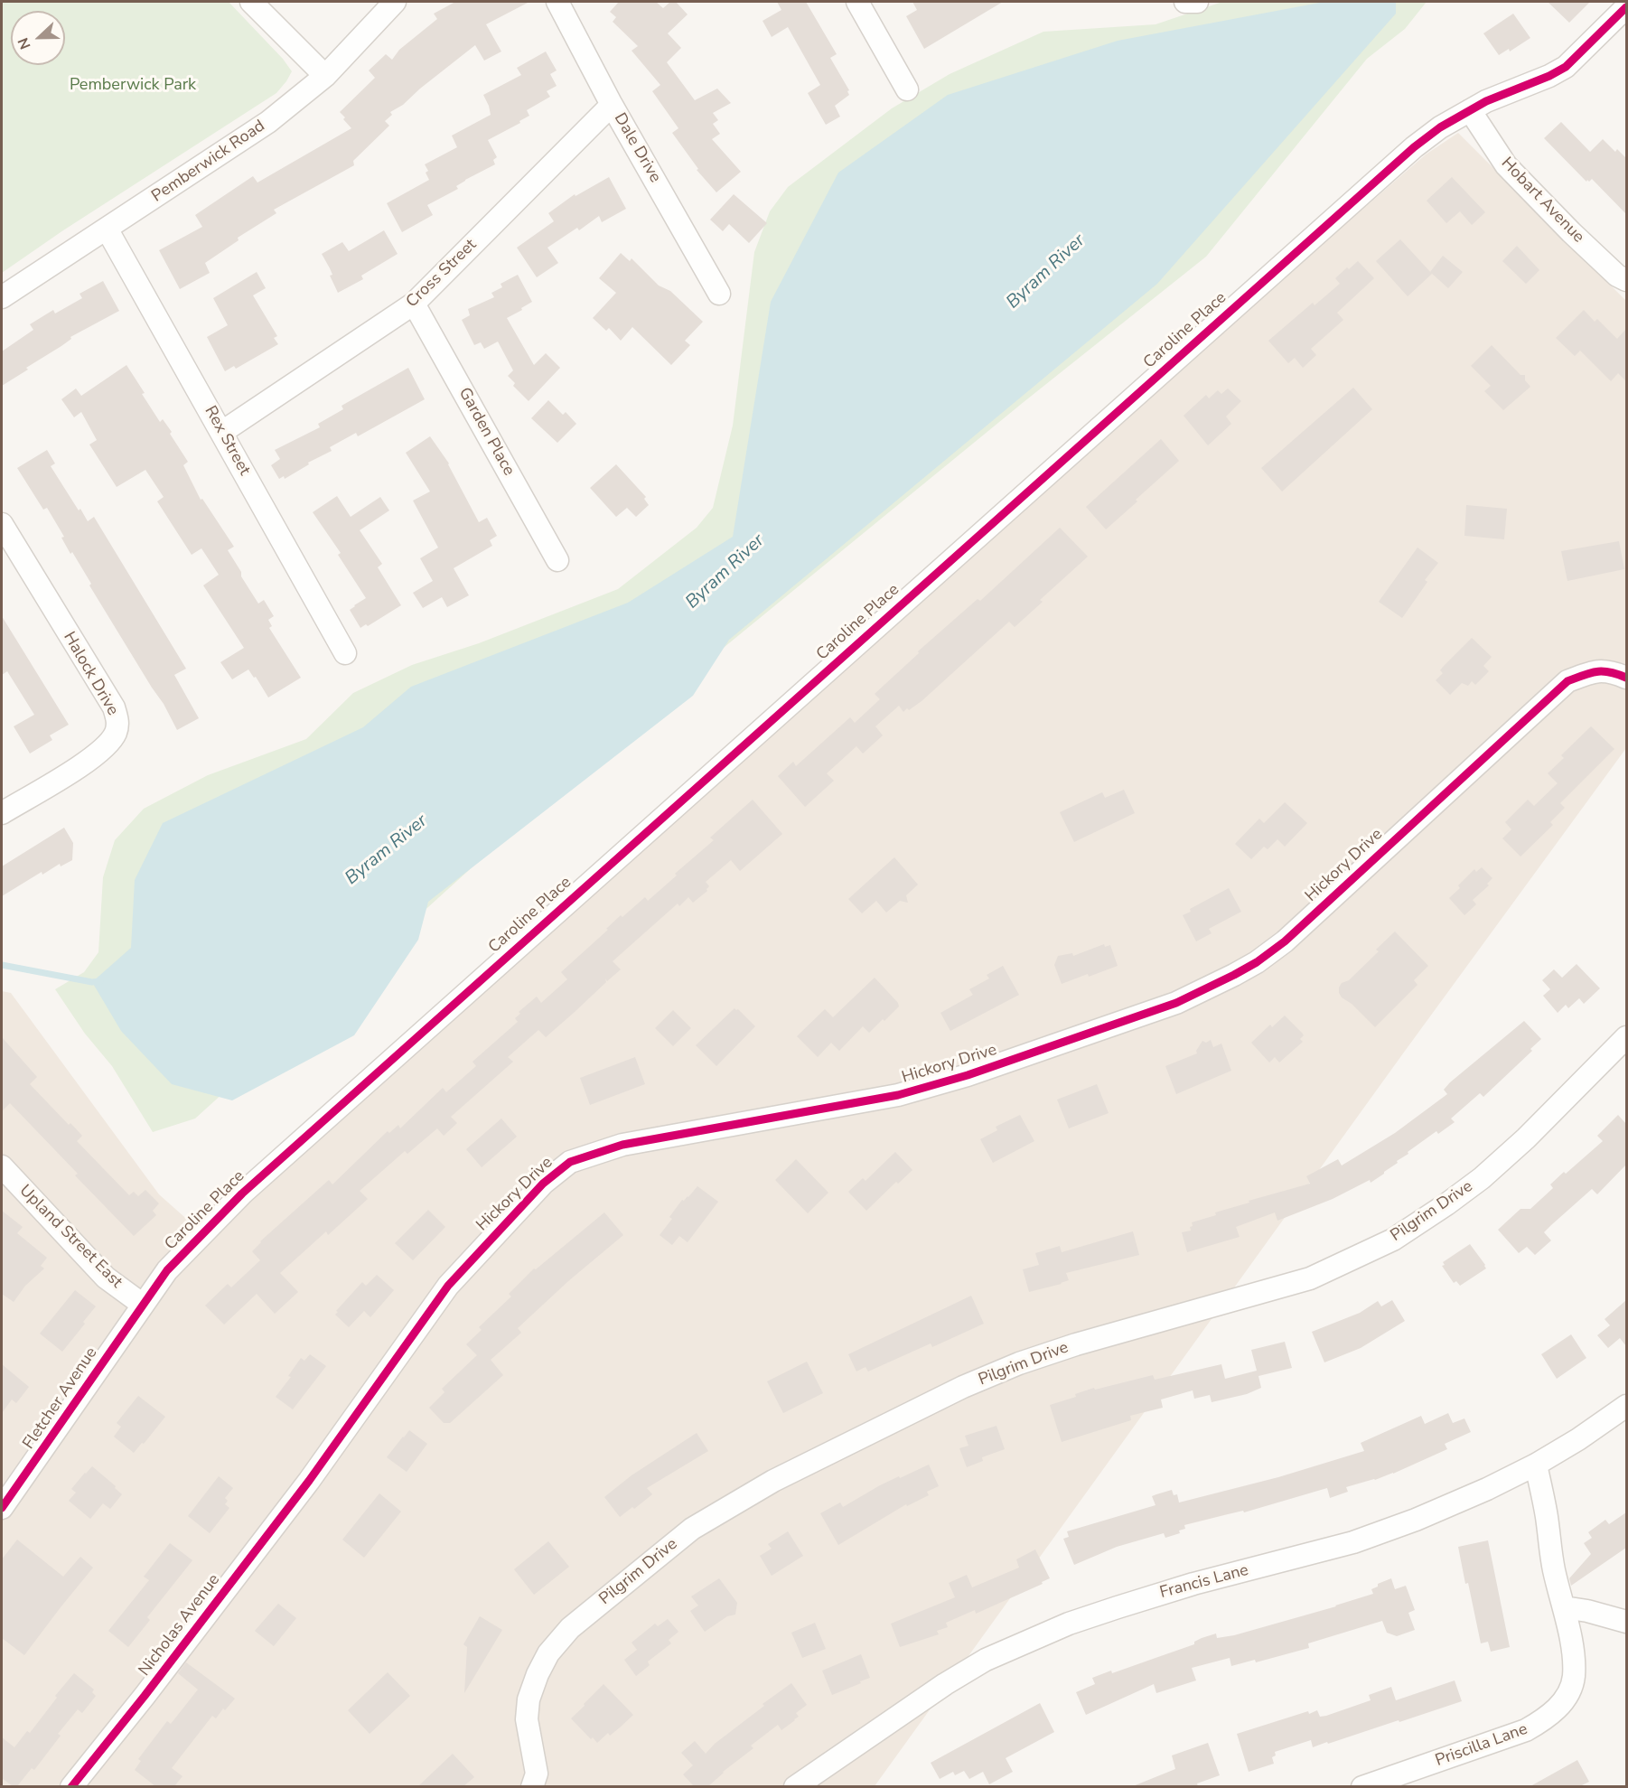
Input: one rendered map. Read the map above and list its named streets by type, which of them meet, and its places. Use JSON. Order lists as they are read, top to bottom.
{
  "streets": {
    "street": [
      "Dale Drive",
      "Pemberwick Road",
      "Hobart Avenue",
      "Cross Street",
      "Caroline Place",
      "Garden Place",
      "Rex Street",
      "Halock Drive",
      "Hickory Drive",
      "Pilgrim Drive",
      "Upland Street East",
      "Fletcher Avenue",
      "Francis Lane",
      "Nicholas Avenue",
      "Priscilla Lane"
    ]
  },
  "crossings": [
    ["Dale Drive", "Cross Street"],
    ["Pemberwick Road", "Rex Street"],
    ["Hobart Avenue", "Caroline Place"],
    ["Cross Street", "Garden Place"],
    ["Cross Street", "Rex Street"],
    ["Caroline Place", "Upland Street East"],
    ["Caroline Place", "Fletcher Avenue"],
    ["Hickory Drive", "Nicholas Avenue"],
    ["Upland Street East", "Fletcher Avenue"],
    ["Francis Lane", "Priscilla Lane"]
  ],
  "water": ["Byram River"],
  "parks": ["Pemberwick Park"],
  "north": "left"
}
